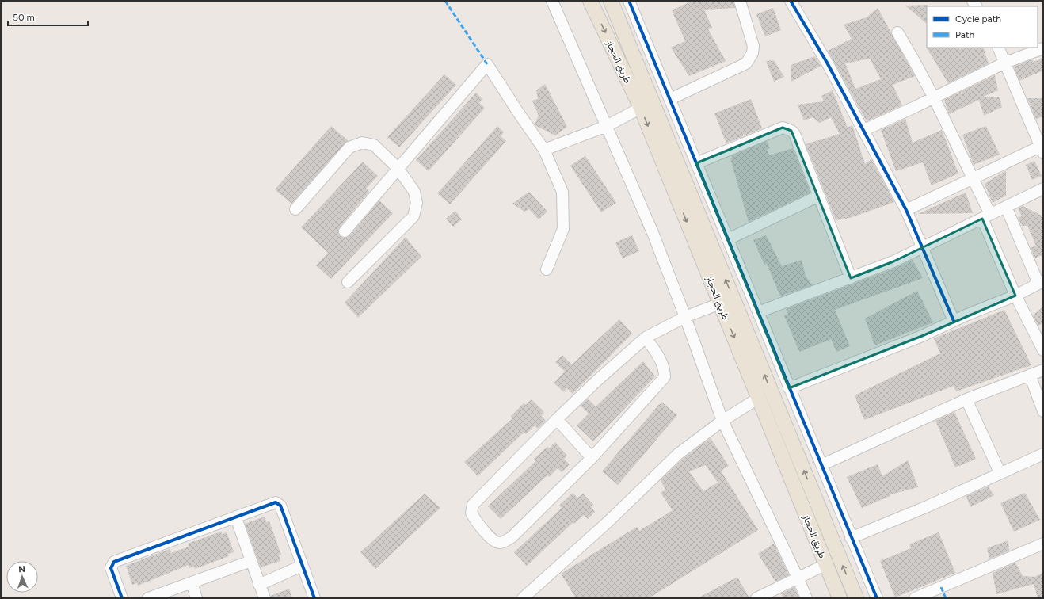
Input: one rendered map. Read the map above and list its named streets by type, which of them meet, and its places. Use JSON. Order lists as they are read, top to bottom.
{
  "streets": {
    "main road": ["طريق الحجاز"]
  },
  "legend": ["Cycle path", "Path"],
  "scale_bar": "50 m",
  "north": "top"
}
